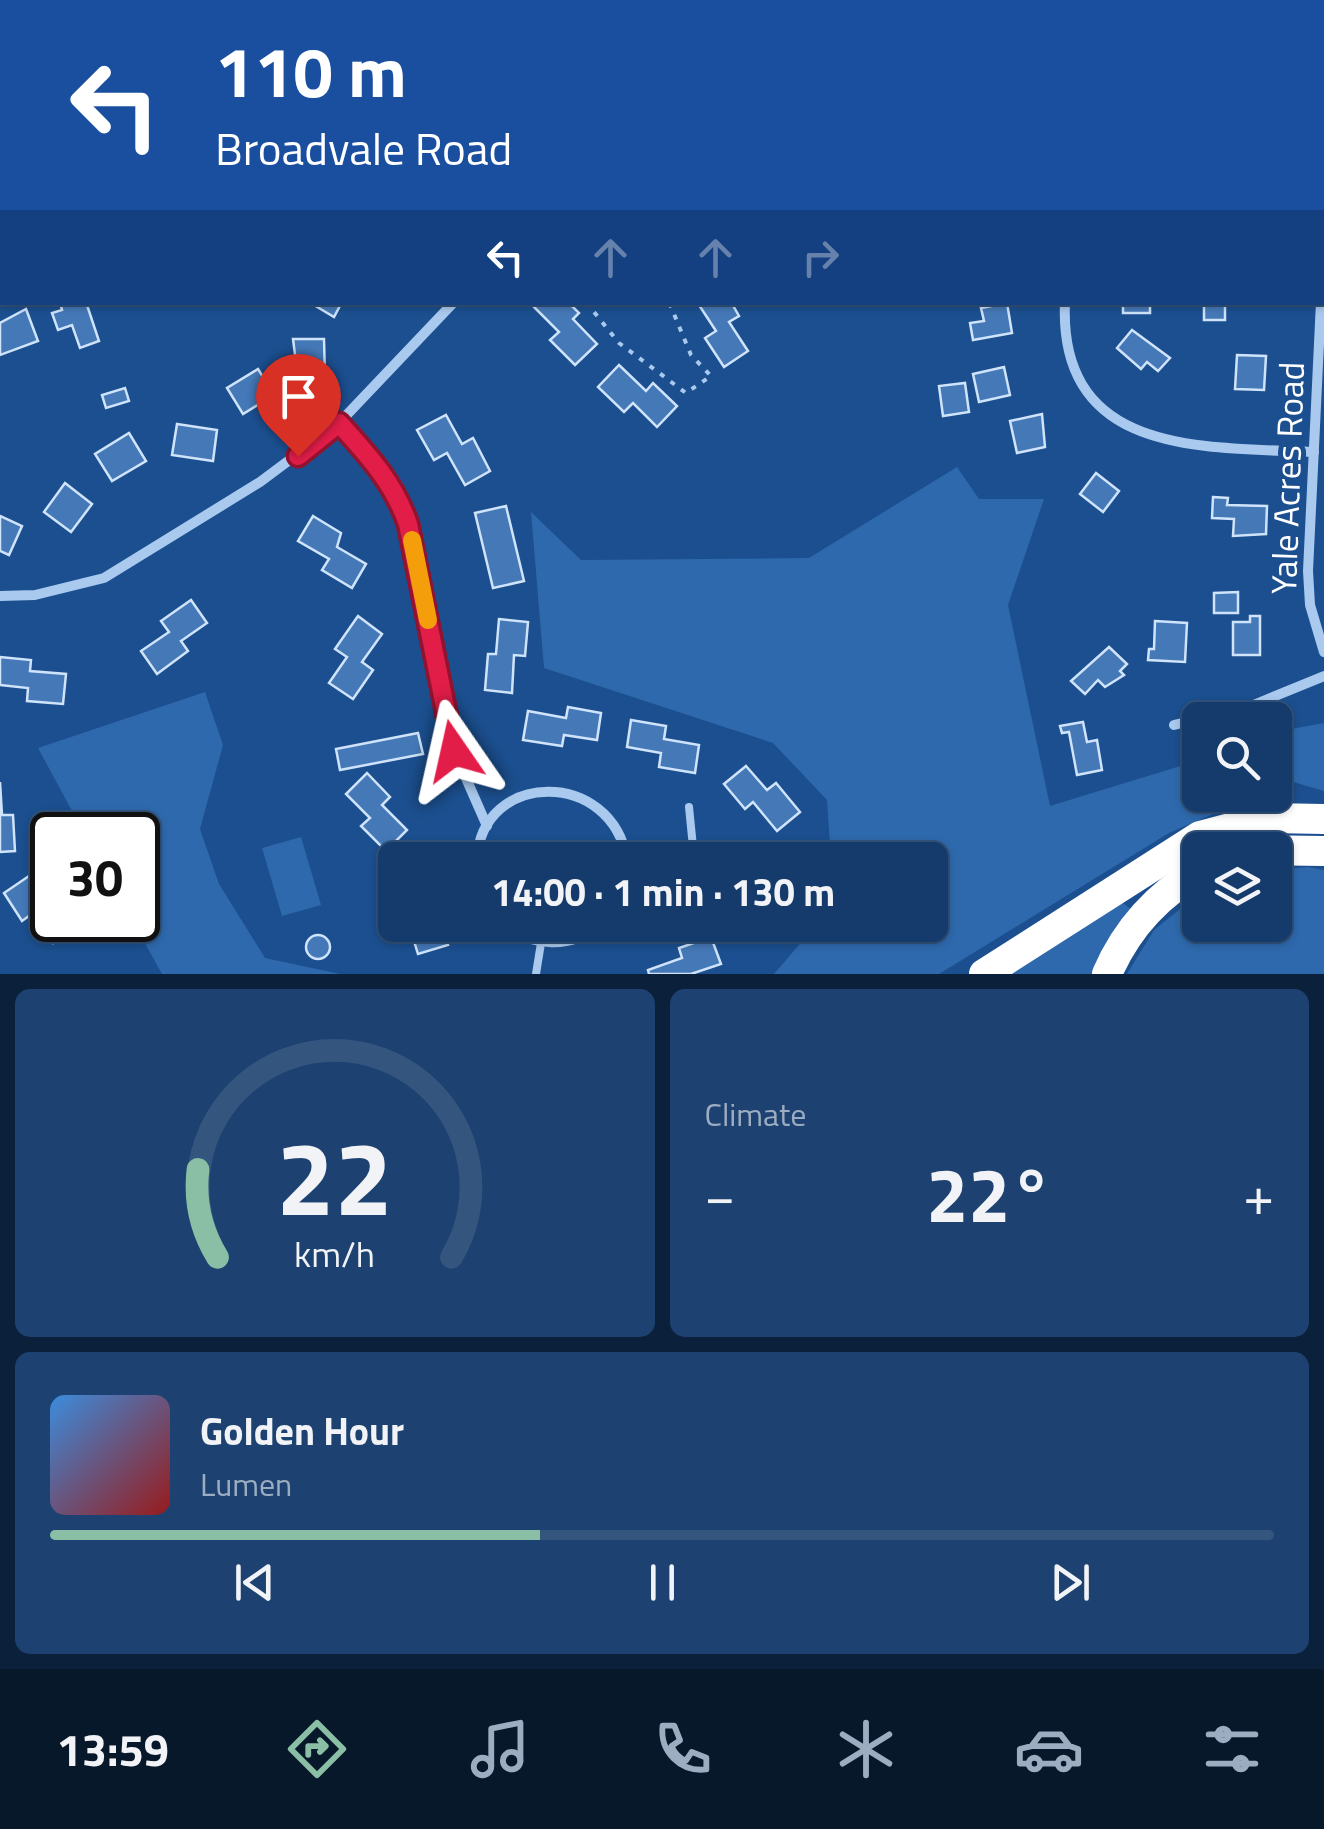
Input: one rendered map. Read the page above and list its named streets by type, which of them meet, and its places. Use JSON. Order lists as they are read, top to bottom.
{
  "streets": {
    "street": ["Yale Acres Road"]
  },
  "page": {
    "turn": ["110 m", "Broadvale Road"],
    "limit": "30",
    "trip": "14:00 · 1 min · 130 m",
    "tile": "Climate",
    "heat": ["−", "22°", "+"],
    "song": ["Golden Hour", "Lumen"],
    "tabs": "13:59",
    "gauge": ["22", "km/h"]
  }
}
